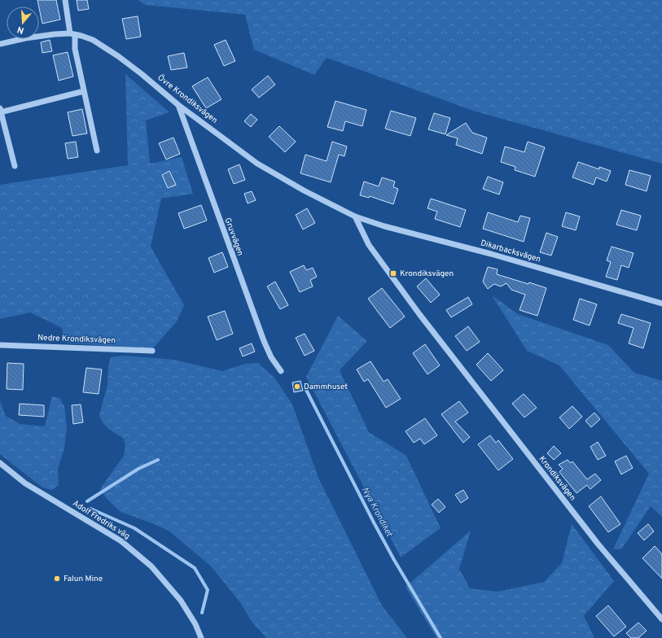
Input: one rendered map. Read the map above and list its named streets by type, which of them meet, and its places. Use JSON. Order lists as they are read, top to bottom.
{
  "streets": {
    "street": [
      "Övre Krondiksvägen",
      "Gruvvägen",
      "Dikarbacksvägen",
      "Nedre Krondiksvägen",
      "Krondiksvägen",
      "Adolf Fredriks väg"
    ]
  },
  "crossings": [
    ["Övre Krondiksvägen", "Gruvvägen"],
    ["Övre Krondiksvägen", "Dikarbacksvägen"],
    ["Övre Krondiksvägen", "Krondiksvägen"],
    ["Dikarbacksvägen", "Krondiksvägen"]
  ],
  "water": ["Nya Krondiket"],
  "places": {
    "transit": ["Krondiksvägen"],
    "other": ["Dammhuset", "Falun Mine"]
  },
  "north": "bottom"
}
